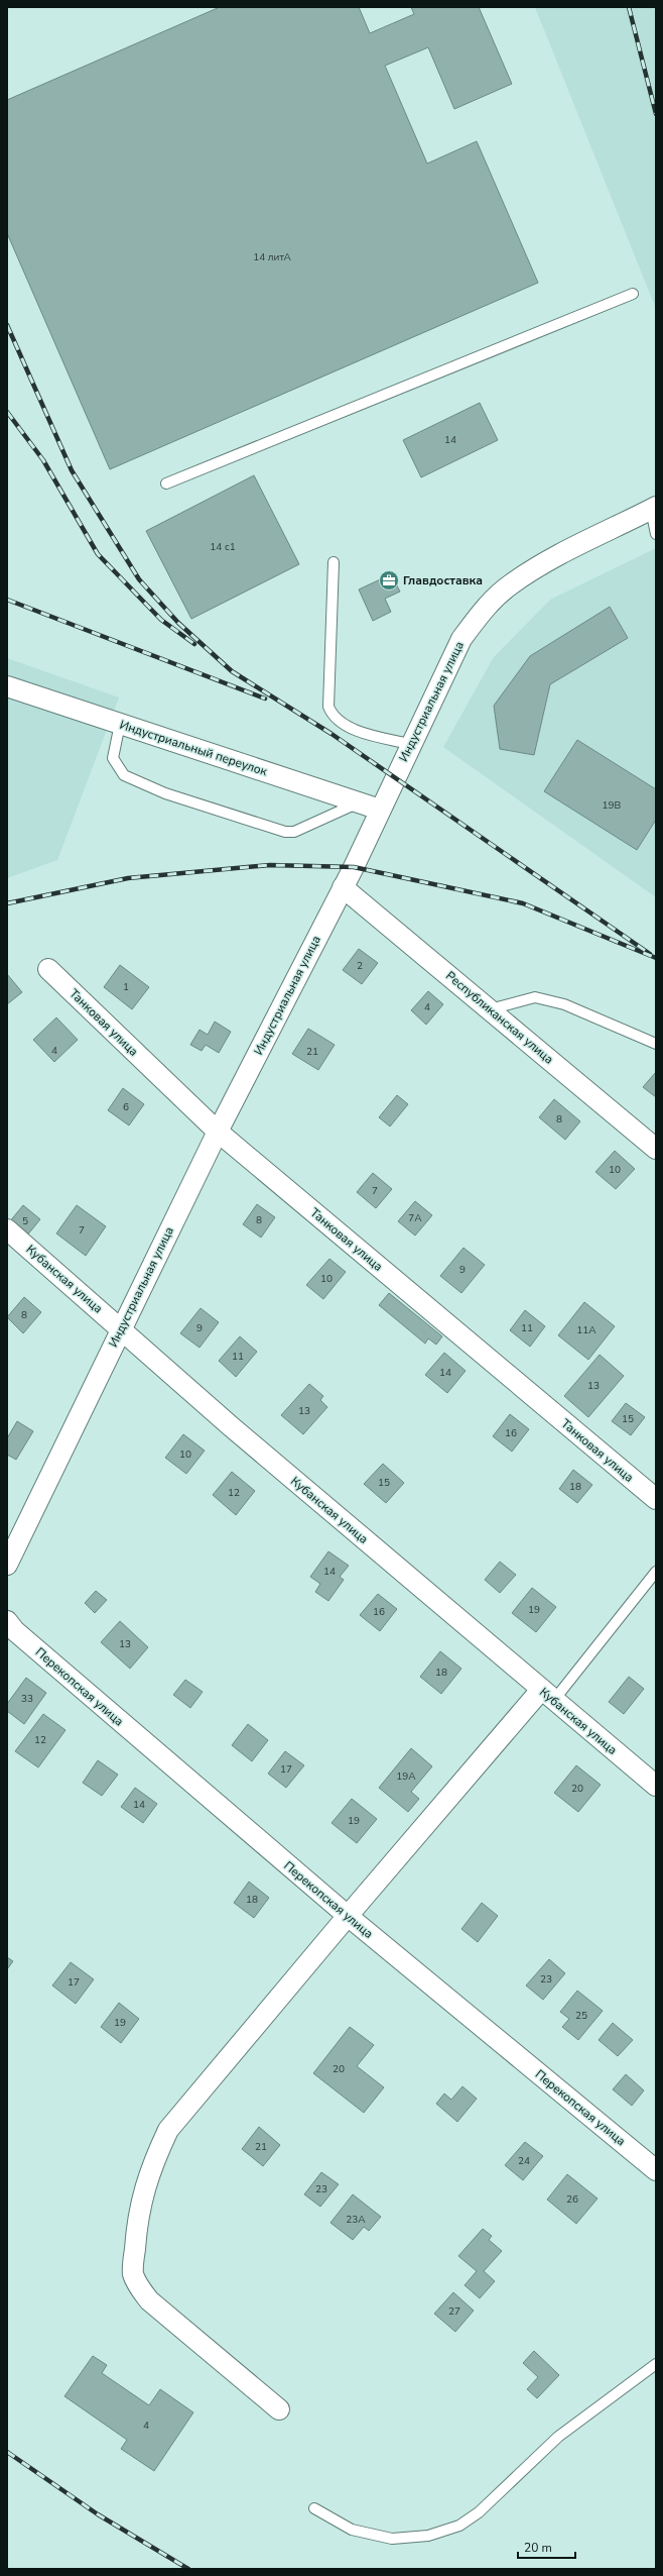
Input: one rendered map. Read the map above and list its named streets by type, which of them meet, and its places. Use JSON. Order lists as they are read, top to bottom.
{
  "streets": {
    "street": [
      "Индустриальная улица",
      "Индустриальный переулок",
      "Республиканская улица",
      "Танковая улица",
      "Кубанская улица",
      "Перекопская улица"
    ]
  },
  "crossings": [
    ["Индустриальная улица", "Индустриальный переулок"],
    ["Индустриальная улица", "Республиканская улица"],
    ["Индустриальная улица", "Танковая улица"],
    ["Индустриальная улица", "Кубанская улица"]
  ],
  "places": {
    "office": ["Главдоставка"]
  },
  "house_numbers": [
    "14 литА",
    "14",
    "14 с1",
    "19В",
    "2",
    "1",
    "4",
    "4",
    "21",
    "6",
    "8",
    "10",
    "7",
    "7А",
    "8",
    "5",
    "7",
    "9",
    "10",
    "8",
    "9",
    "11",
    "11А",
    "11",
    "14",
    "13",
    "13",
    "15",
    "16",
    "10",
    "15",
    "18",
    "12",
    "14",
    "19",
    "16",
    "13",
    "18",
    "33",
    "12",
    "17",
    "19А",
    "20",
    "14",
    "19",
    "18",
    "23",
    "17",
    "25",
    "19",
    "20",
    "21",
    "24",
    "23",
    "26",
    "23А",
    "27",
    "4"
  ],
  "scale_bar": "20 m"
}
